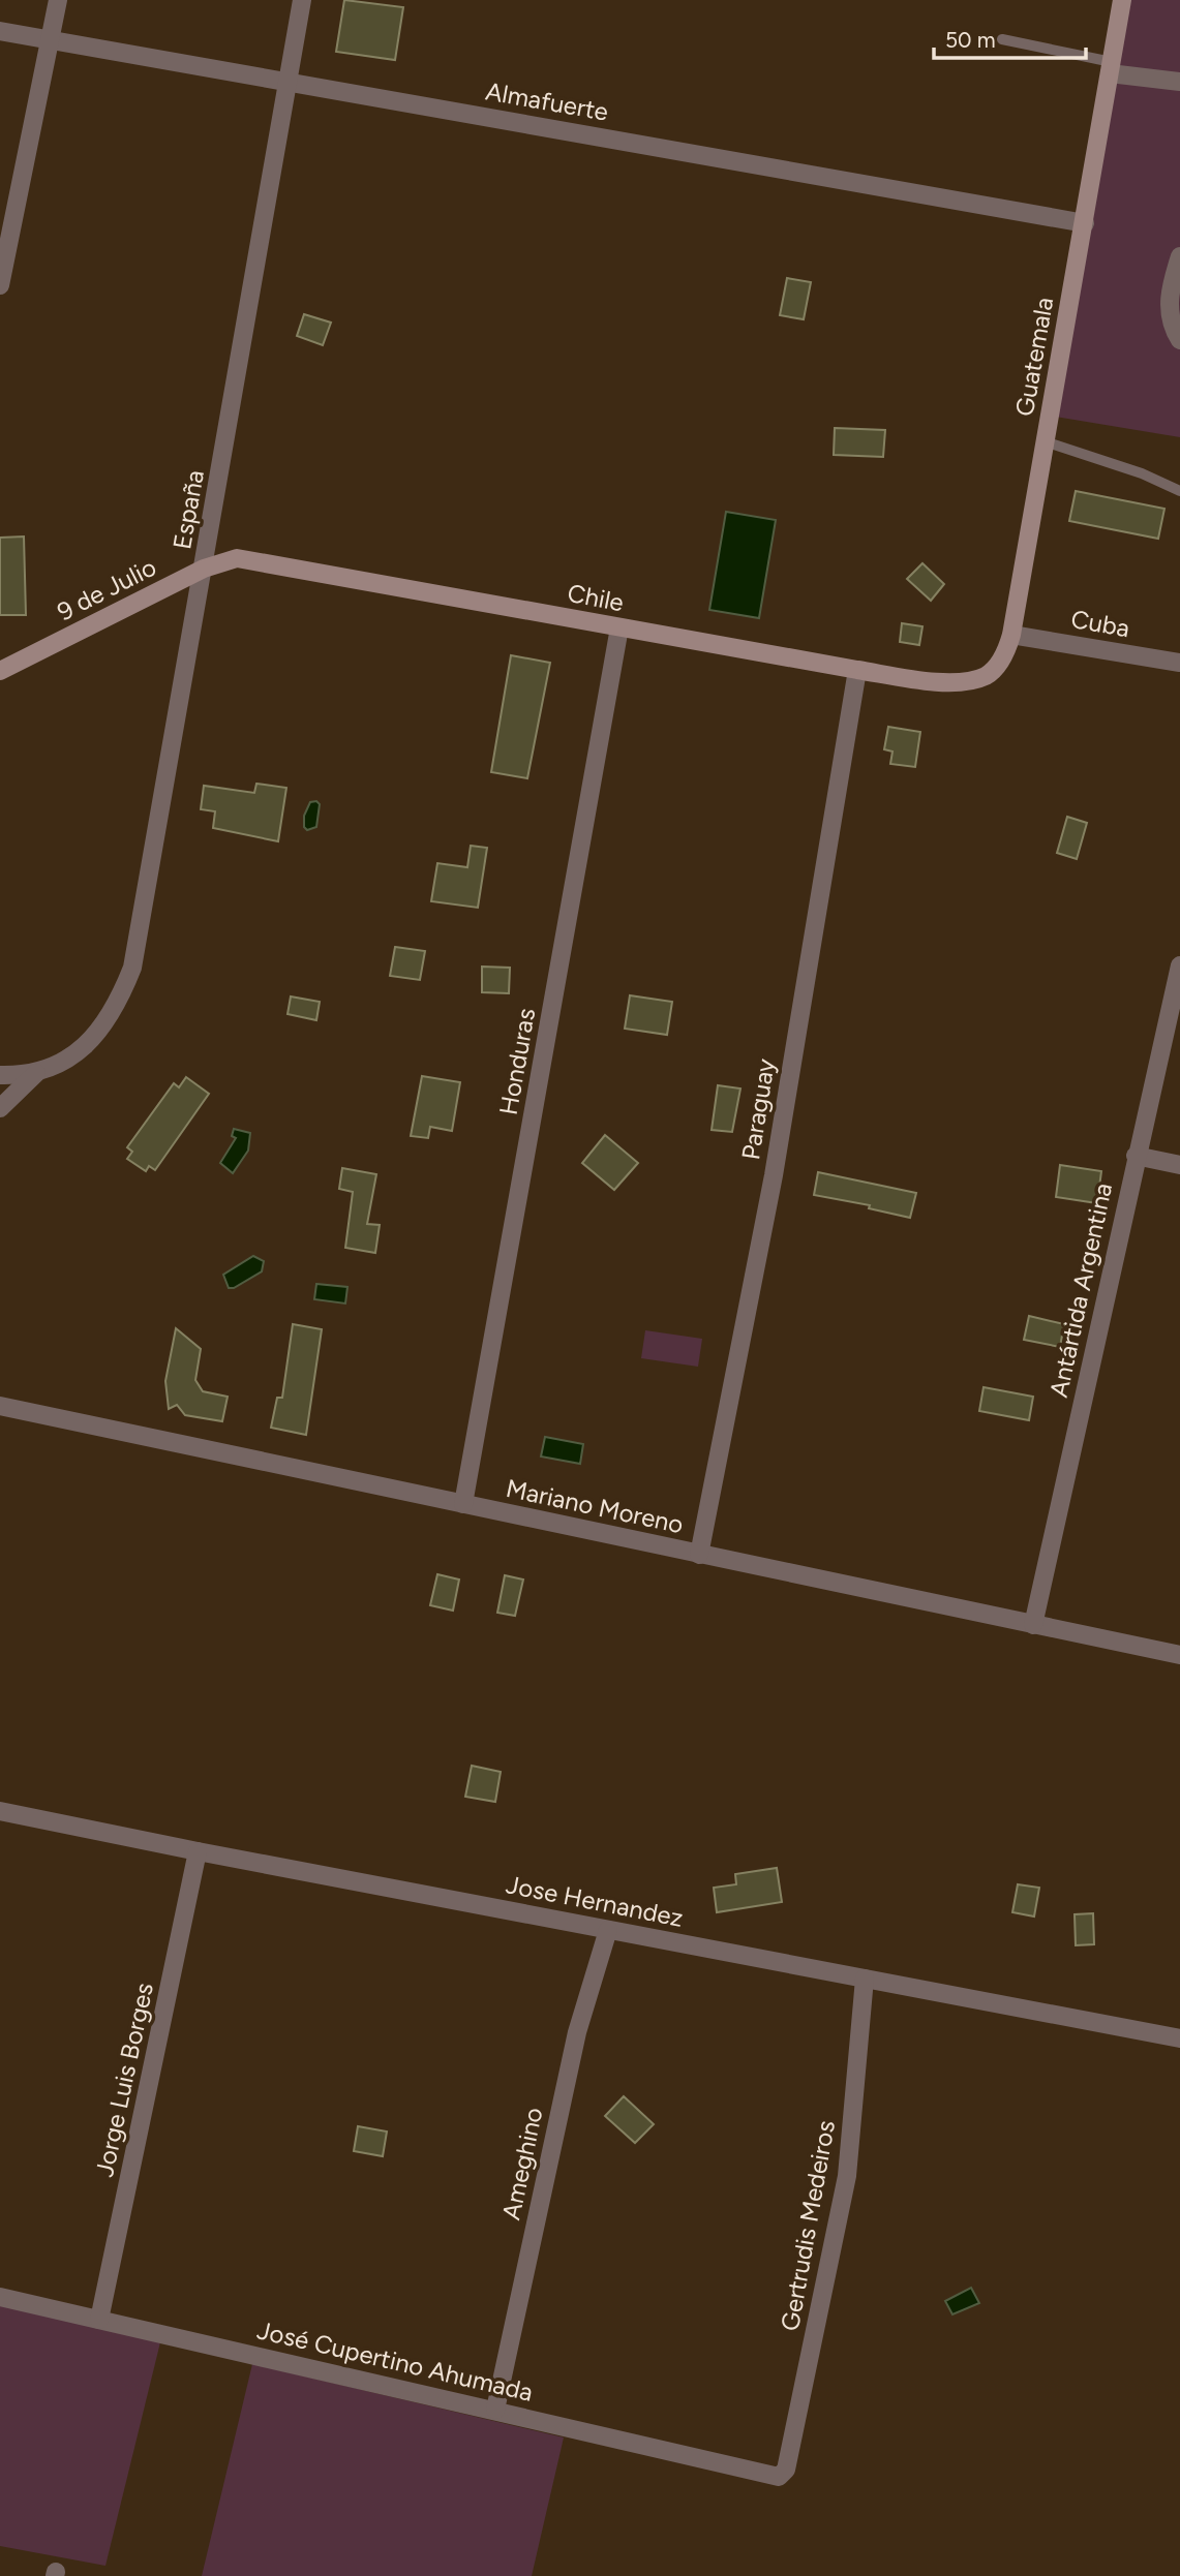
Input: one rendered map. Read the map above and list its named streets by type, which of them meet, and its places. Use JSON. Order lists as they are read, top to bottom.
{
  "streets": {
    "street": [
      "Almafuerte",
      "Guatemala",
      "España",
      "9 de Julio",
      "Chile",
      "Cuba",
      "Honduras",
      "Paraguay",
      "Antártida Argentina",
      "Mariano Moreno",
      "Jose Hernandez",
      "Jorge Luis Borges",
      "Ameghino",
      "Gertrudis Medeiros",
      "José Cupertino Ahumada"
    ]
  },
  "crossings": [
    ["Almafuerte", "Guatemala"],
    ["Almafuerte", "España"],
    ["Guatemala", "Chile"],
    ["Guatemala", "Cuba"],
    ["España", "9 de Julio"],
    ["9 de Julio", "Chile"],
    ["Chile", "Honduras"],
    ["Chile", "Paraguay"],
    ["Honduras", "Mariano Moreno"],
    ["Paraguay", "Mariano Moreno"],
    ["Antártida Argentina", "Mariano Moreno"],
    ["Jose Hernandez", "Jorge Luis Borges"],
    ["Jose Hernandez", "Ameghino"],
    ["Jose Hernandez", "Gertrudis Medeiros"],
    ["Jorge Luis Borges", "José Cupertino Ahumada"],
    ["Ameghino", "José Cupertino Ahumada"],
    ["Gertrudis Medeiros", "José Cupertino Ahumada"]
  ],
  "scale_bar": "50 m"
}
